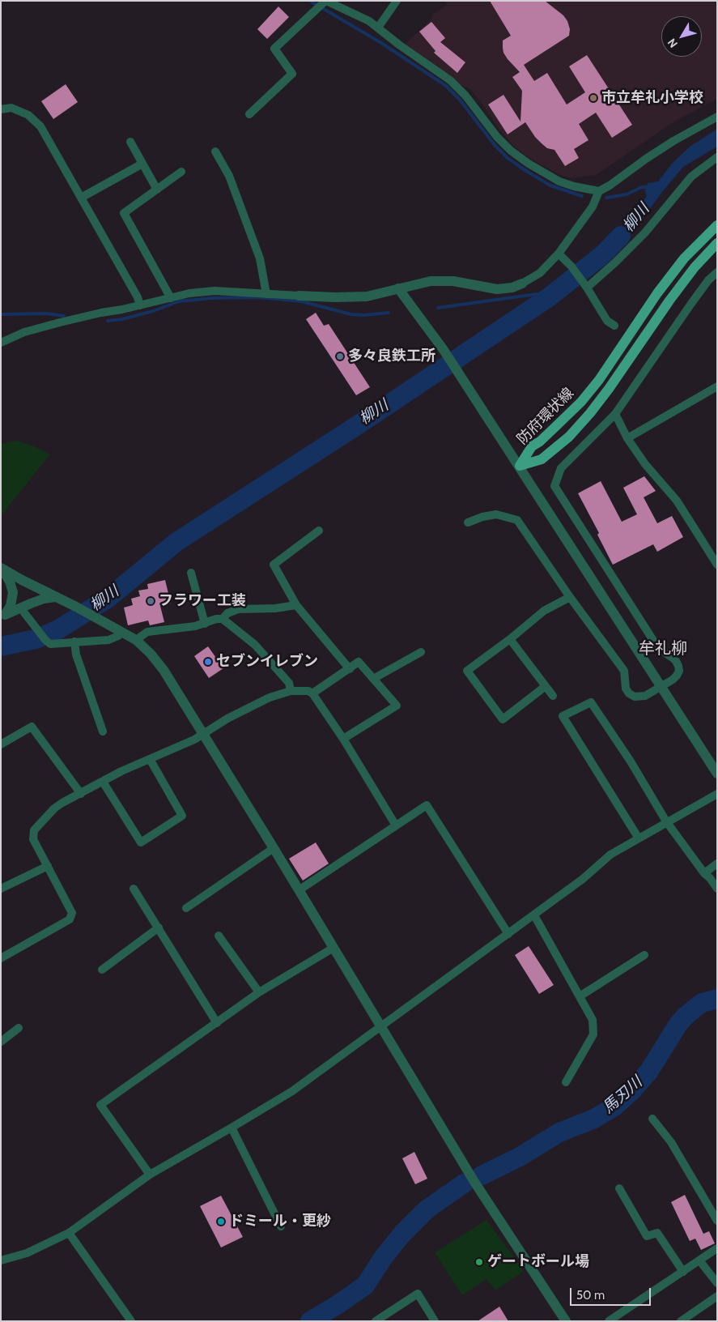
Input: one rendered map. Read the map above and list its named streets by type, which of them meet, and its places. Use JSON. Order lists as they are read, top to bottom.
{
  "streets": {
    "main road": ["防府環状線"]
  },
  "districts": ["牟礼柳"],
  "water": ["柳川", "馬刃川"],
  "places": [
    "市立牟礼小学校",
    "多々良鉄工所",
    "フラワー工装",
    "セブンイレブン",
    "ドミール・更紗",
    "ゲートボール場"
  ],
  "scale_bar": "50 m",
  "north": "bottom left"
}
